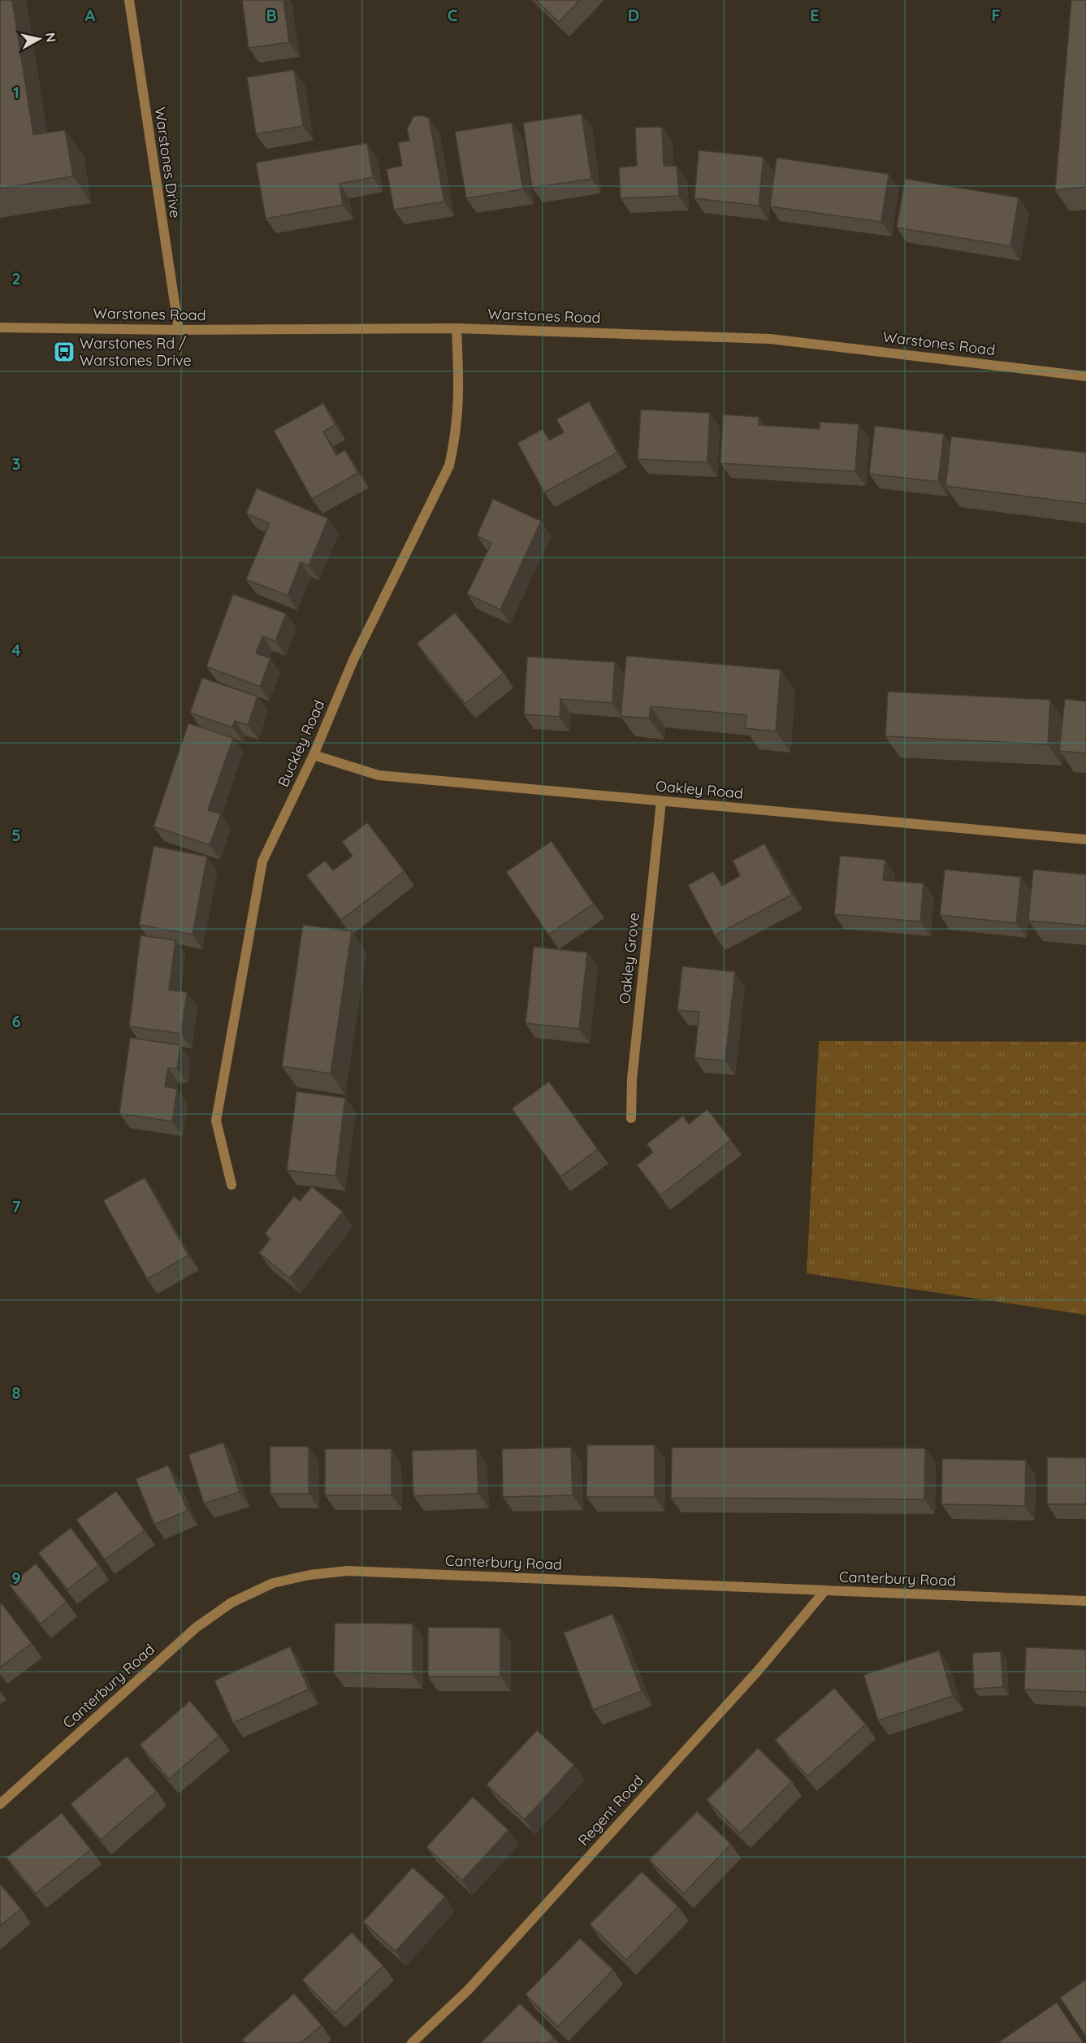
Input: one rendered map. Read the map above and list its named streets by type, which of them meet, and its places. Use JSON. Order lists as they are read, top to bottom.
{
  "streets": {
    "street": [
      "Warstones Drive",
      "Warstones Road",
      "Buckley Road",
      "Oakley Road",
      "Oakley Grove",
      "Canterbury Road",
      "Regent Road"
    ]
  },
  "crossings": [
    ["Warstones Drive", "Warstones Road"],
    ["Warstones Road", "Buckley Road"],
    ["Buckley Road", "Oakley Road"],
    ["Oakley Road", "Oakley Grove"],
    ["Canterbury Road", "Regent Road"]
  ],
  "places": {
    "bus stop": ["Warstones Rd / Warstones Drive"]
  },
  "north": "right",
  "grid": {
    "columns": [
      "A",
      "B",
      "C",
      "D",
      "E",
      "F"
    ],
    "rows": [
      "1",
      "2",
      "3",
      "4",
      "5",
      "6",
      "7",
      "8",
      "9"
    ]
  }
}
